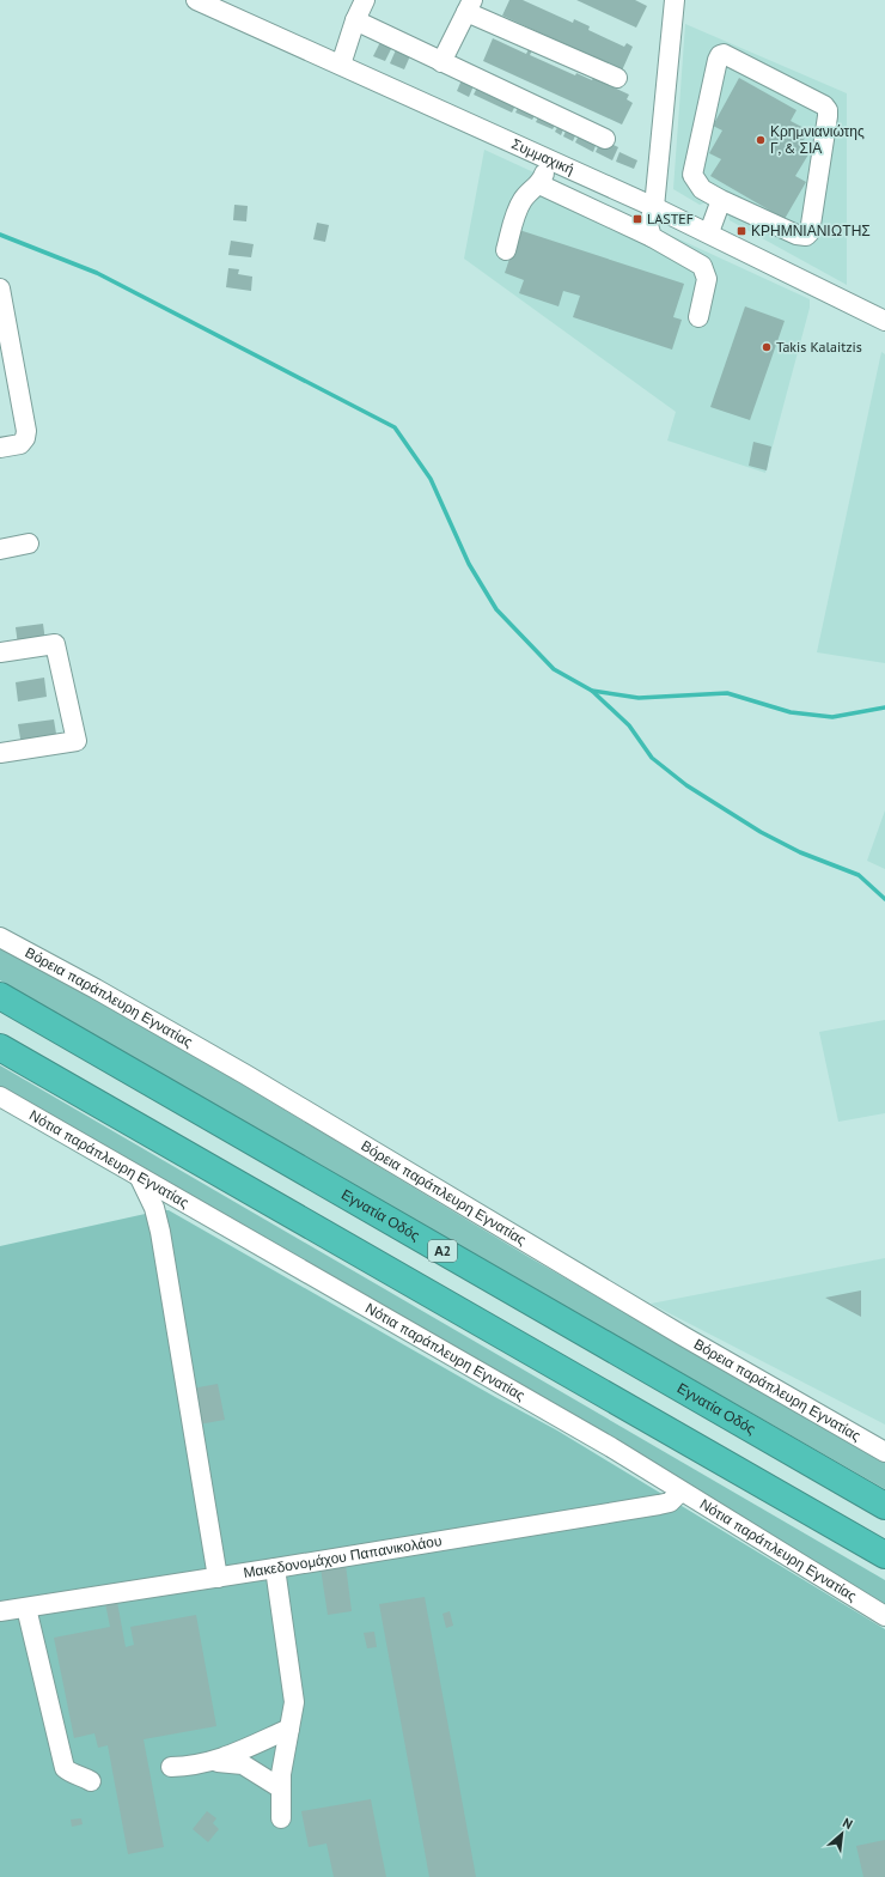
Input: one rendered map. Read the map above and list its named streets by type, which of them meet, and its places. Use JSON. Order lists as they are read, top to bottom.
{
  "streets": {
    "highway": ["Εγνατία Οδός", "Α2"],
    "street": [
      "Συμμαχική",
      "Βόρεια παράπλευρη Εγνατίας",
      "Νότια παράπλευρη Εγνατίας",
      "Μακεδονομάχου Παπανικολάου"
    ]
  },
  "crossings": [
    ["Νότια παράπλευρη Εγνατίας", "Μακεδονομάχου Παπανικολάου"]
  ],
  "places": {
    "other": ["Κρημνιανιώτης Γ, & ΣΙΑ", "Takis Kalaitzis"],
    "transit": ["LASTEF", "ΚΡΗΜΝΙΑΝΙΩΤΗΣ"]
  },
  "north": "top right"
}
